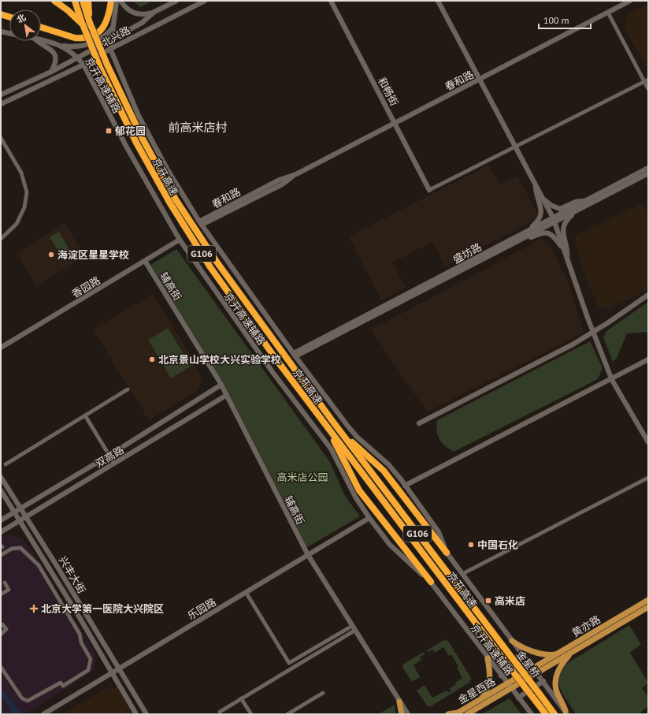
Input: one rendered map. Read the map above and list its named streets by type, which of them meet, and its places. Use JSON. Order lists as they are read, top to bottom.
{
  "streets": {
    "highway": ["京开高速", "G106", "金星桥"],
    "main road": ["黄亦路", "金星西路"],
    "street": [
      "北兴路",
      "春和路",
      "京开高速辅路",
      "和畅街",
      "盛坊路",
      "辅高街",
      "香园路",
      "双高路",
      "兴丰大街",
      "乐园路"
    ]
  },
  "crossings": [
    ["北兴路", "京开高速辅路"],
    ["春和路", "京开高速辅路"],
    ["春和路", "和畅街"],
    ["京开高速辅路", "盛坊路"],
    ["京开高速辅路", "香园路"],
    ["京开高速辅路", "乐园路"],
    ["京开高速辅路", "黄亦路"],
    ["京开高速辅路", "金星西路"],
    ["京开高速", "G106"],
    ["京开高速", "金星桥"],
    ["辅高街", "香园路"],
    ["辅高街", "双高路"],
    ["辅高街", "乐园路"],
    ["双高路", "兴丰大街"],
    ["兴丰大街", "乐园路"]
  ],
  "districts": ["前高米店村"],
  "parks": ["高米店公园"],
  "places": {
    "transit": ["郁花园", "高米店"],
    "other": ["海淀区星星学校", "北京景山学校大兴实验学校", "中国石化"],
    "health": ["北京大学第一医院大兴院区"]
  },
  "scale_bar": "100 m",
  "north": "top left"
}
